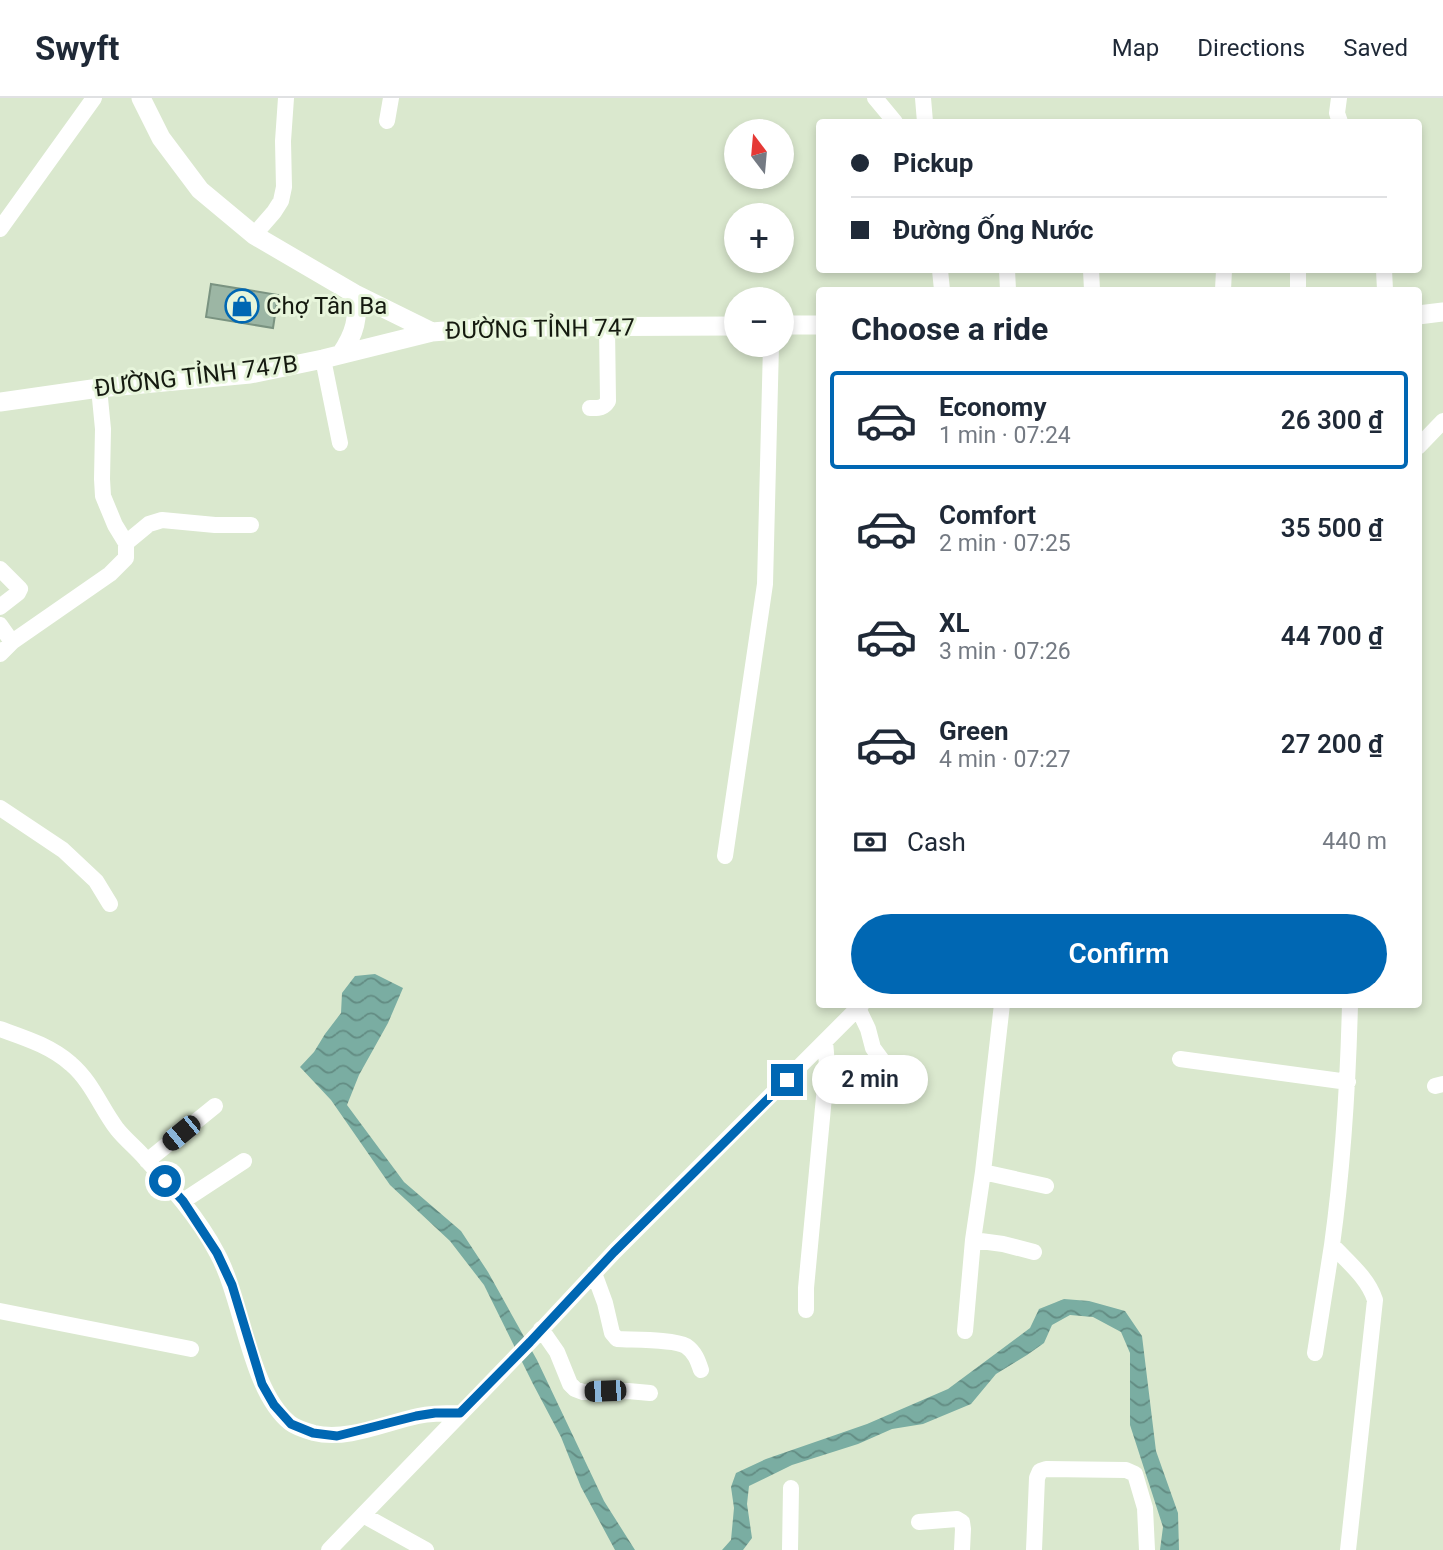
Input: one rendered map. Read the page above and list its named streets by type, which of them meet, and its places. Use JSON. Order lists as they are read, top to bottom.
{
  "streets": {
    "main road": ["ĐƯỜNG TỈNH 747", "ĐƯỜNG TỈNH 747B"]
  },
  "crossings": [
    ["ĐƯỜNG TỈNH 747", "ĐƯỜNG TỈNH 747B"]
  ],
  "places": {
    "shop": ["Chợ Tân Ba"]
  },
  "north": "top",
  "page": {
    "header": "Swyft",
    "nav": ["Map", "Directions", "Saved"],
    "map_buttons": ["+", "−"],
    "banner": ["Pickup", "Đường Ống Nước"],
    "heading": "Choose a ride",
    "list": [
      {
        "name": "Economy",
        "note": "1 min · 07:24",
        "value": "26 300 ₫"
      },
      {
        "name": "Comfort",
        "note": "2 min · 07:25",
        "value": "35 500 ₫"
      },
      {
        "name": "XL",
        "note": "3 min · 07:26",
        "value": "44 700 ₫"
      },
      {
        "name": "Green",
        "note": "4 min · 07:27",
        "value": "27 200 ₫"
      }
    ],
    "pay": ["Cash", "440 m"],
    "buttons": "Confirm",
    "bubble": "2 min"
  }
}
